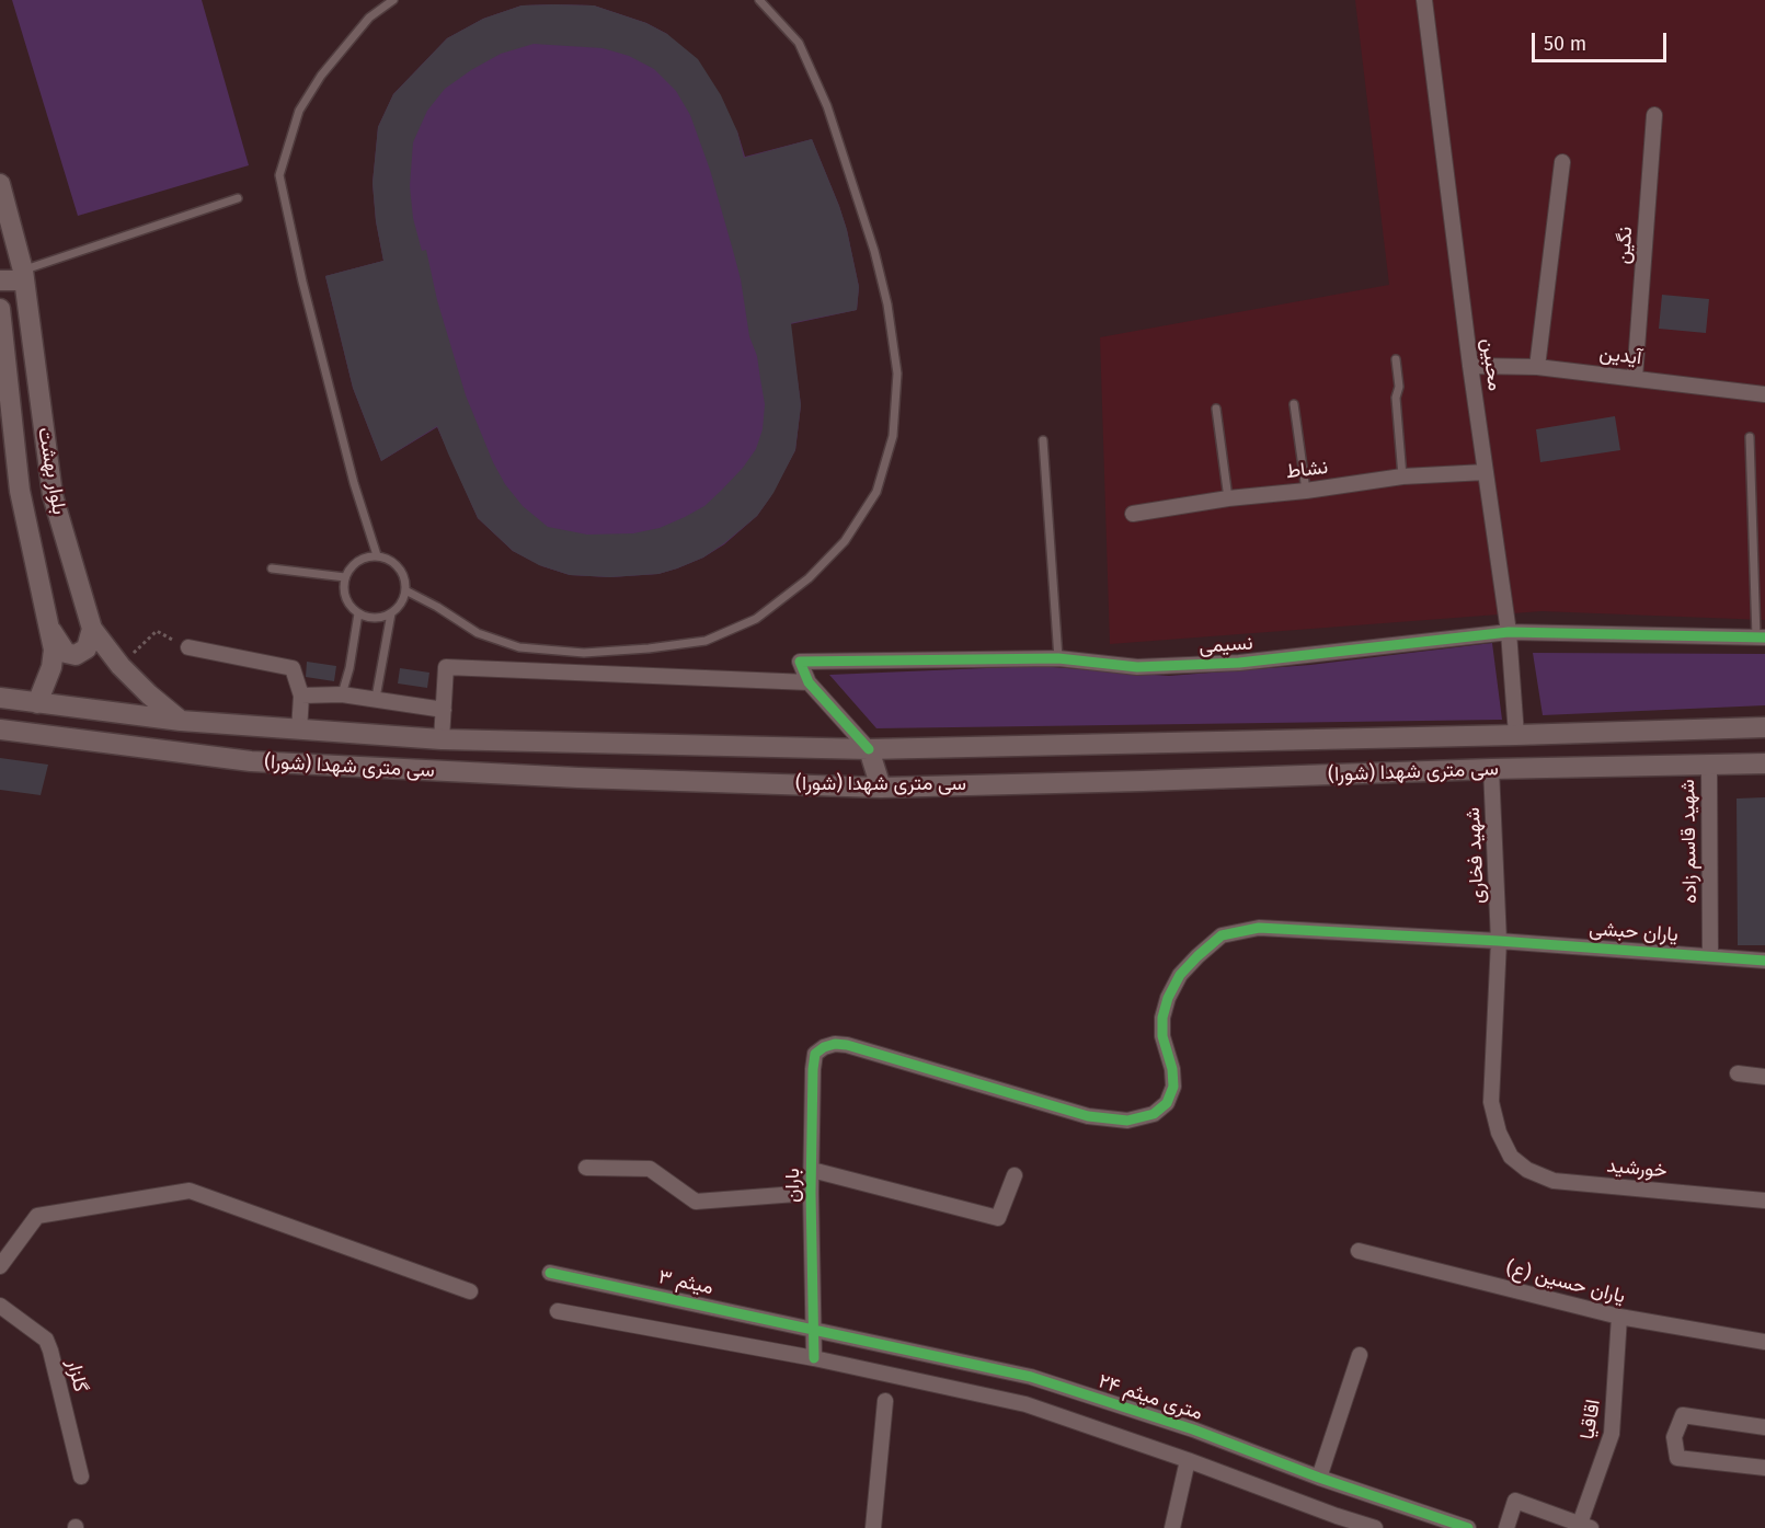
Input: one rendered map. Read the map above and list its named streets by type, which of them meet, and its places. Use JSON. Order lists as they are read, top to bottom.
{
  "streets": {
    "main road": ["بلوار بهشت", "سی متری شهدا (شورا)"],
    "street": [
      "نگین",
      "آیدین",
      "محبین",
      "نشاط",
      "نسیمی",
      "شهید قاسم زاده",
      "شهید فخاری",
      "یاران حبشی",
      "خورشید",
      "باران",
      "میثم ۳",
      "یاران حسین (ع)",
      "گلزار",
      "۲۴ متری میثم",
      "اقاقیا"
    ]
  },
  "crossings": [
    ["نگین", "آیدین"],
    ["آیدین", "محبین"],
    ["محبین", "نشاط"],
    ["محبین", "نسیمی"],
    ["محبین", "سی متری شهدا (شورا)"],
    ["بلوار بهشت", "سی متری شهدا (شورا)"],
    ["سی متری شهدا (شورا)", "شهید قاسم زاده"],
    ["سی متری شهدا (شورا)", "شهید فخاری"],
    ["شهید قاسم زاده", "یاران حبشی"],
    ["شهید فخاری", "یاران حبشی"],
    ["شهید فخاری", "خورشید"],
    ["یاران حبشی", "باران"],
    ["باران", "میثم ۳"],
    ["باران", "۲۴ متری میثم"],
    ["میثم ۳", "۲۴ متری میثم"],
    ["یاران حسین (ع)", "اقاقیا"]
  ],
  "scale_bar": "50 m"
}
